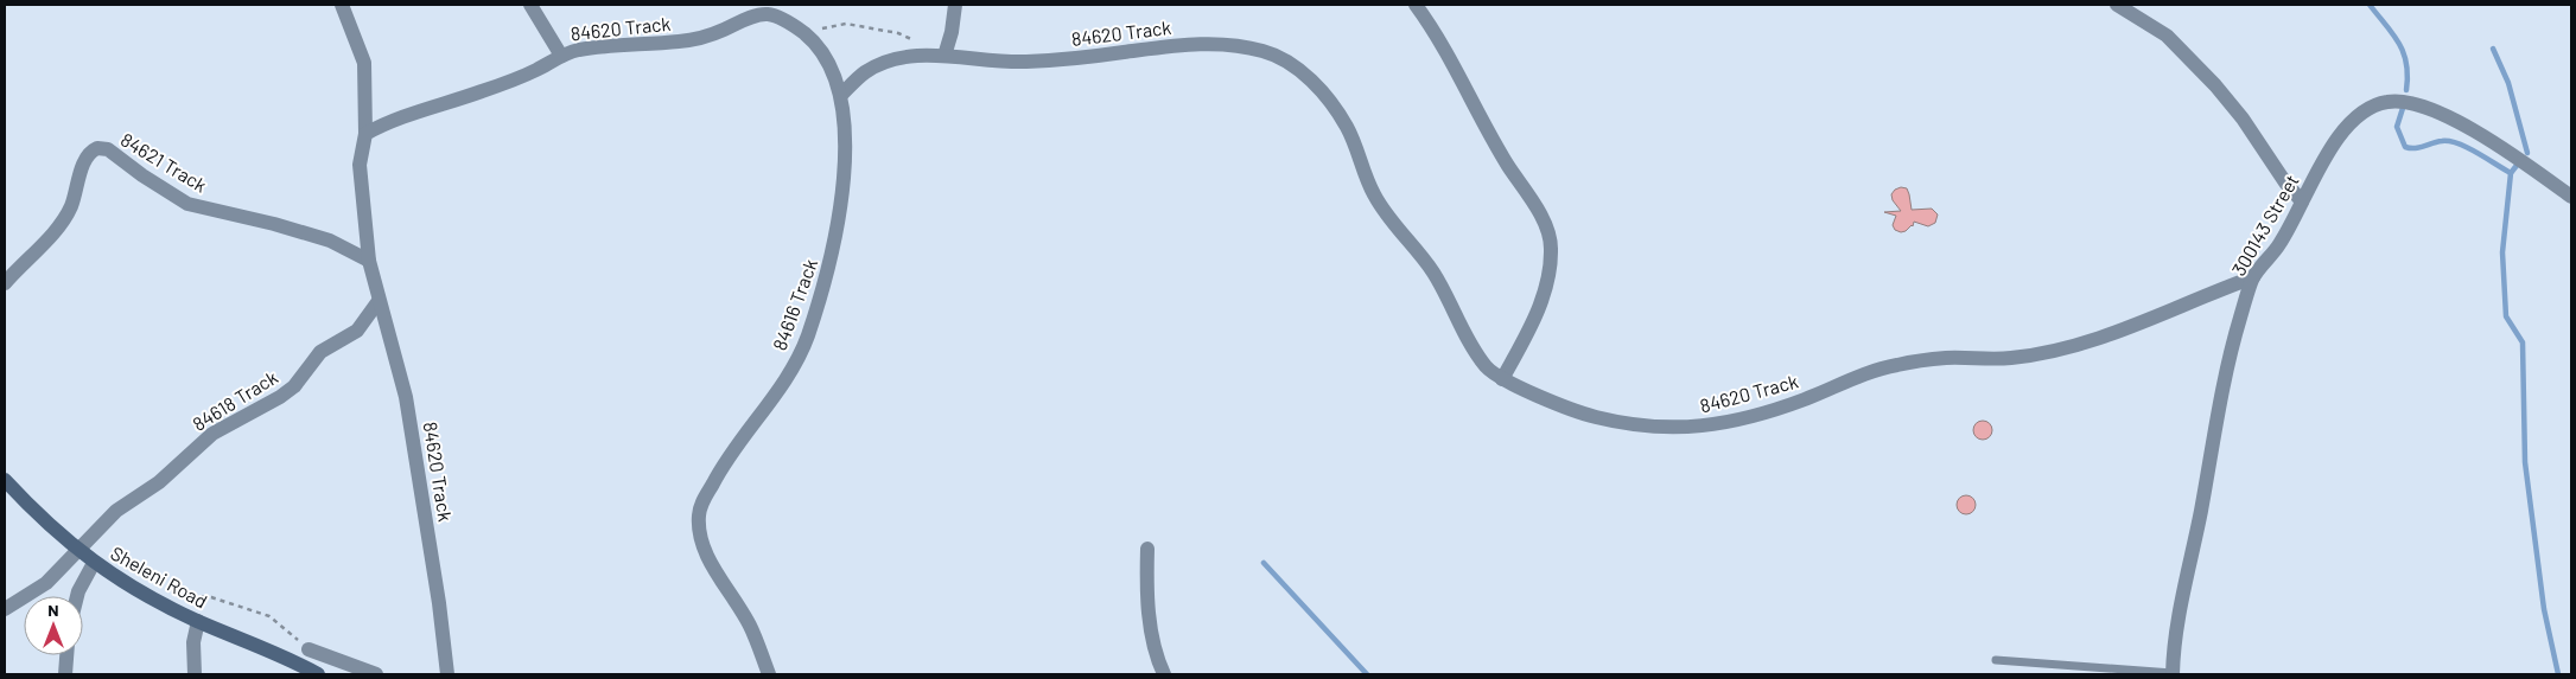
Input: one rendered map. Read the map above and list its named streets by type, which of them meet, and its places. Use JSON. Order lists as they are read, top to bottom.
{
  "streets": {
    "street": [
      "84620 Track",
      "84621 Track",
      "300143 Street",
      "84616 Track",
      "84618 Track",
      "Sheleni Road"
    ]
  },
  "crossings": [
    ["84620 Track", "84621 Track"],
    ["84620 Track", "300143 Street"],
    ["84620 Track", "84616 Track"],
    ["84620 Track", "84618 Track"],
    ["84618 Track", "Sheleni Road"]
  ],
  "north": "top"
}
